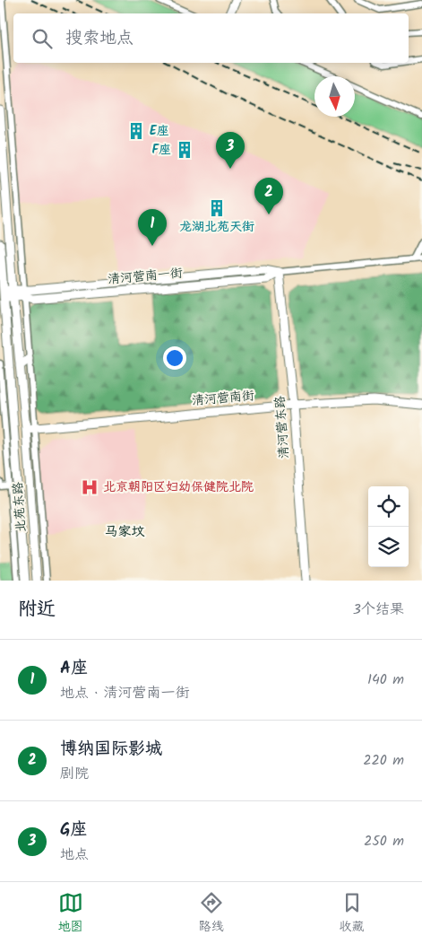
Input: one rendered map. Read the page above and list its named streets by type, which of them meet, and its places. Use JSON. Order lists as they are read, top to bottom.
{
  "streets": {
    "street": [
      "清河营南一街",
      "清河营南街",
      "清河营东路",
      "北苑东路"
    ]
  },
  "crossings": [
    ["清河营南一街", "清河营东路"],
    ["清河营南一街", "北苑东路"],
    ["清河营南街", "清河营东路"],
    ["清河营南街", "北苑东路"]
  ],
  "districts": ["马家坟"],
  "places": {
    "building": ["E座", "F座", "龙湖北苑天街"],
    "hospital": ["北京朝阳区妇幼保健院北院"]
  },
  "north": "bottom",
  "page": {
    "search": "搜索地点",
    "pins": ["3", "2", "1"],
    "heading": ["附近", "3个结果"],
    "list": [
      {
        "mark": "1",
        "name": "A座",
        "note": "地点 · 清河营南一街",
        "value": "140 m"
      },
      {
        "mark": "2",
        "name": "博纳国际影城",
        "note": "剧院",
        "value": "220 m"
      },
      {
        "mark": "3",
        "name": "G座",
        "note": "地点",
        "value": "250 m"
      }
    ],
    "nav": ["地图", "路线", "收藏"]
  }
}
